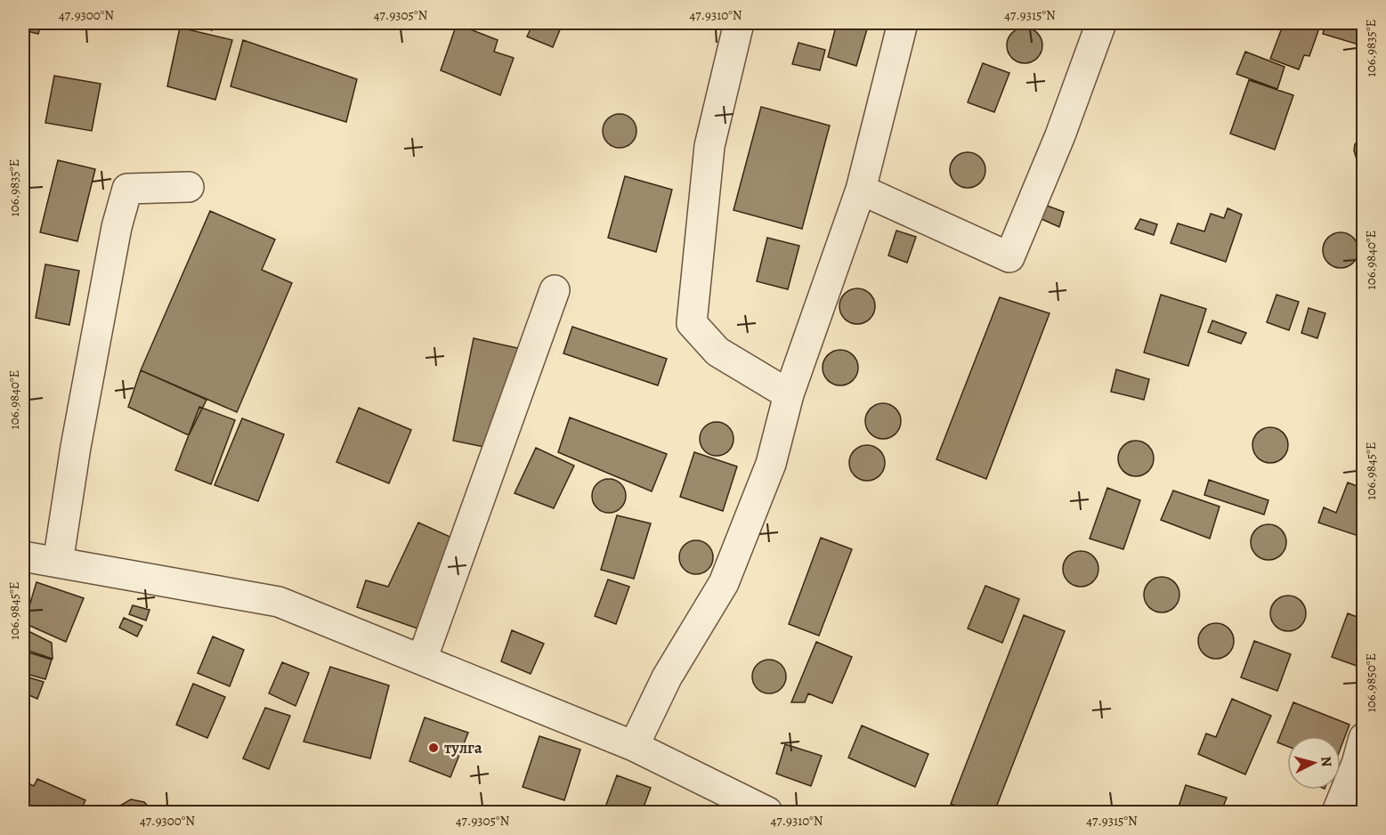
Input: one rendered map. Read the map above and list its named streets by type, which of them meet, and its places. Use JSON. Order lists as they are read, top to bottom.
{
  "places": ["тулга"],
  "north": "right",
  "coordinates": [
    "47.9300°N",
    "47.9305°N",
    "47.9310°N",
    "47.9315°N",
    "106.9835°E",
    "106.9840°E",
    "106.9845°E",
    "106.9850°E"
  ]
}
